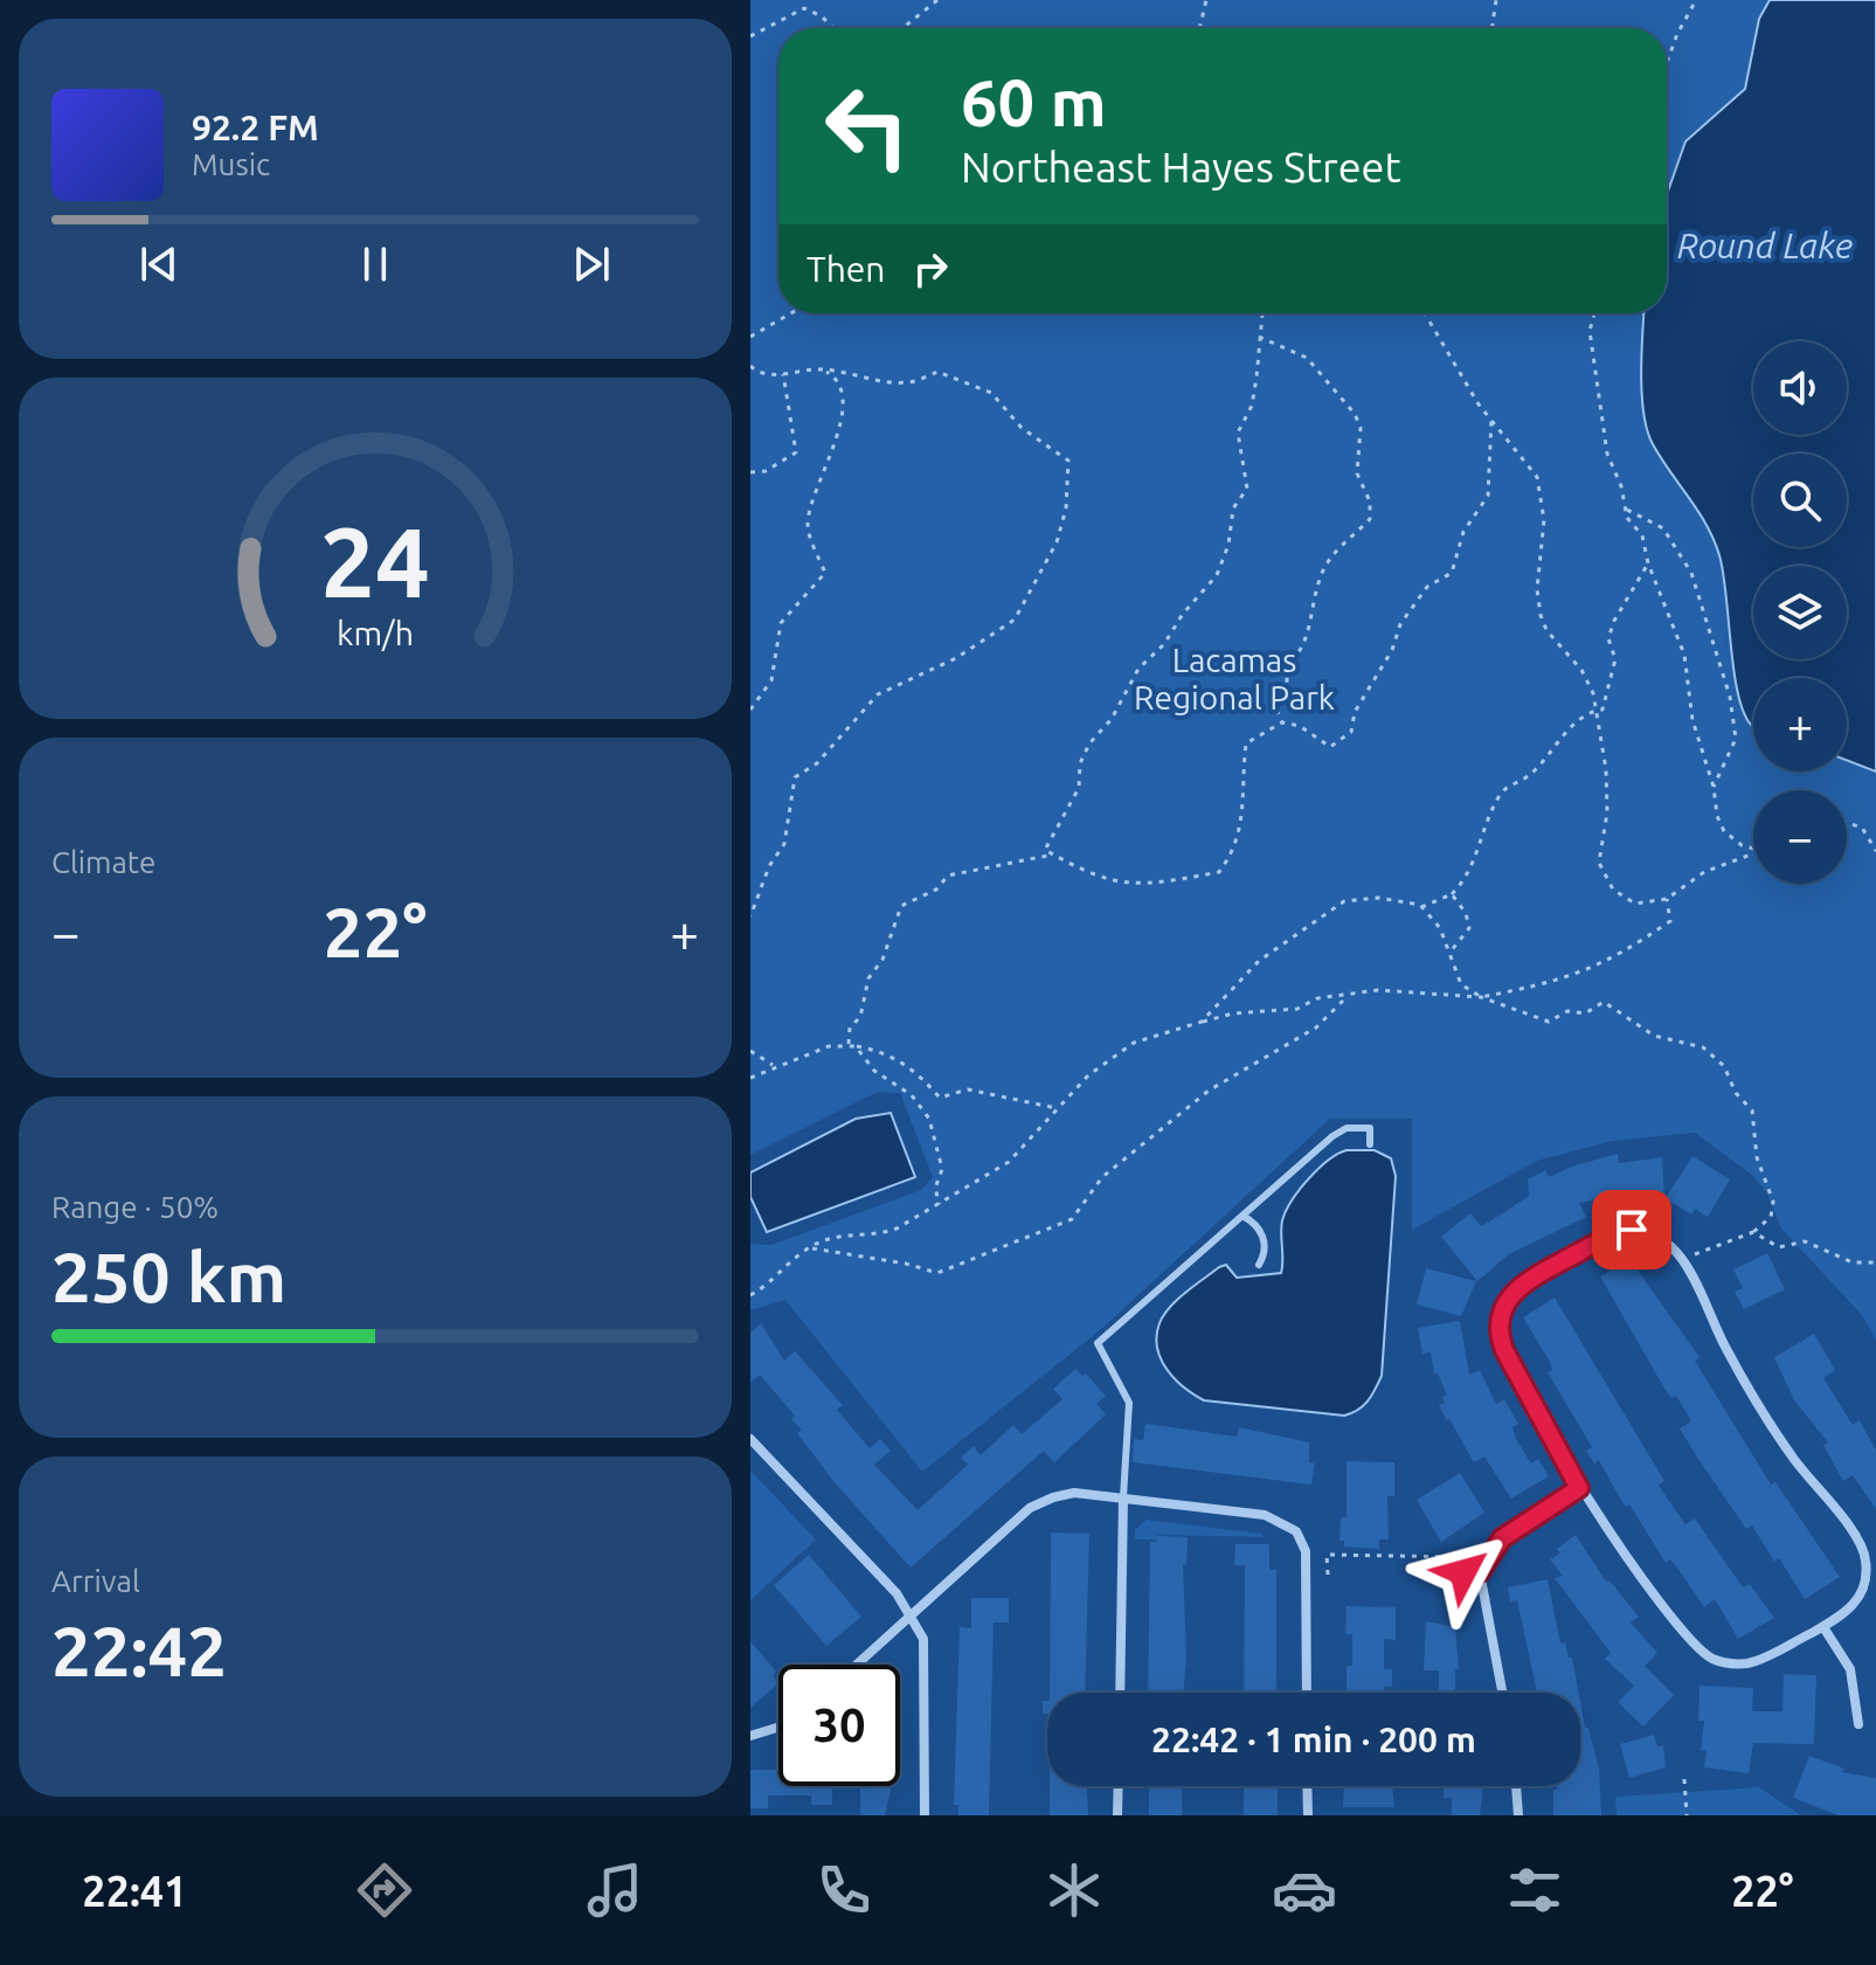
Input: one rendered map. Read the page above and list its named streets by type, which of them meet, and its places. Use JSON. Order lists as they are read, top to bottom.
{
  "water": ["Round Lake"],
  "parks": ["Lacamas Regional Park"],
  "page": {
    "turn": ["60 m", "Northeast Hayes Street"],
    "song": ["92.2 FM", "Music"],
    "then": "Then",
    "map_buttons": ["+", "−"],
    "tile": [
      "Climate",
      ["Range · 50%", "250 km"],
      ["Arrival", "22:42"]
    ],
    "heat": ["−", "22°", "+"],
    "limit": "30",
    "trip": "22:42 · 1 min · 200 m",
    "tabs": ["22:41", "22°"],
    "gauge": ["24", "km/h"]
  }
}
